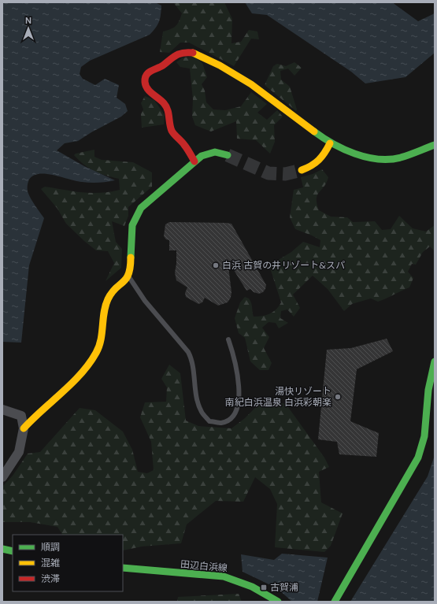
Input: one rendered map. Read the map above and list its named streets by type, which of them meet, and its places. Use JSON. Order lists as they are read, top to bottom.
{
  "streets": {
    "street": ["田辺白浜線"]
  },
  "places": {
    "other": ["白浜 古賀の井リゾート&スパ", "湯快リゾート 南紀白浜温泉 白浜彩朝楽"],
    "transit": ["古賀浦"]
  },
  "legend": ["順調", "混雑", "渋滞"],
  "north": "top"
}
